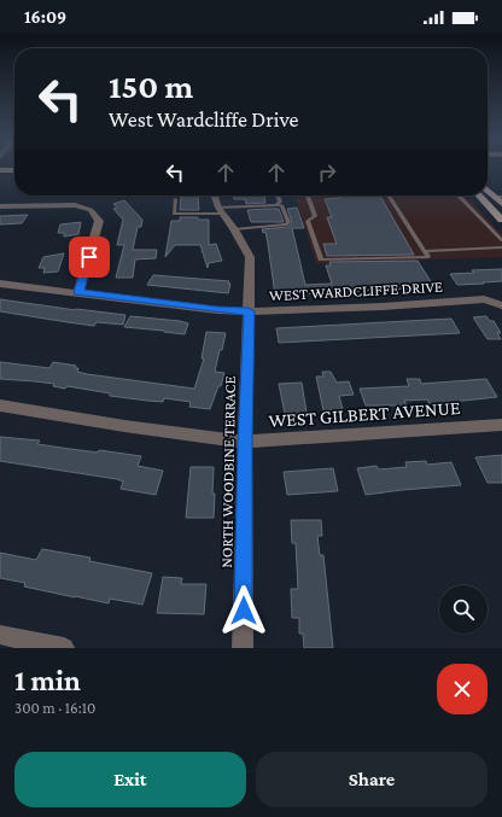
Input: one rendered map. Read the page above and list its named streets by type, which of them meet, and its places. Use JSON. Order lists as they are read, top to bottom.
{
  "streets": {
    "street": ["WEST WARDCLIFFE DRIVE", "WEST GILBERT AVENUE", "NORTH WOODBINE TERRACE"]
  },
  "crossings": [
    ["WEST WARDCLIFFE DRIVE", "NORTH WOODBINE TERRACE"],
    ["WEST GILBERT AVENUE", "NORTH WOODBINE TERRACE"]
  ],
  "page": {
    "status": "16:09",
    "turn": ["150 m", "West Wardcliffe Drive"],
    "heading": ["1 min", "300 m · 16:10"],
    "buttons": ["Exit", "Share"]
  }
}
